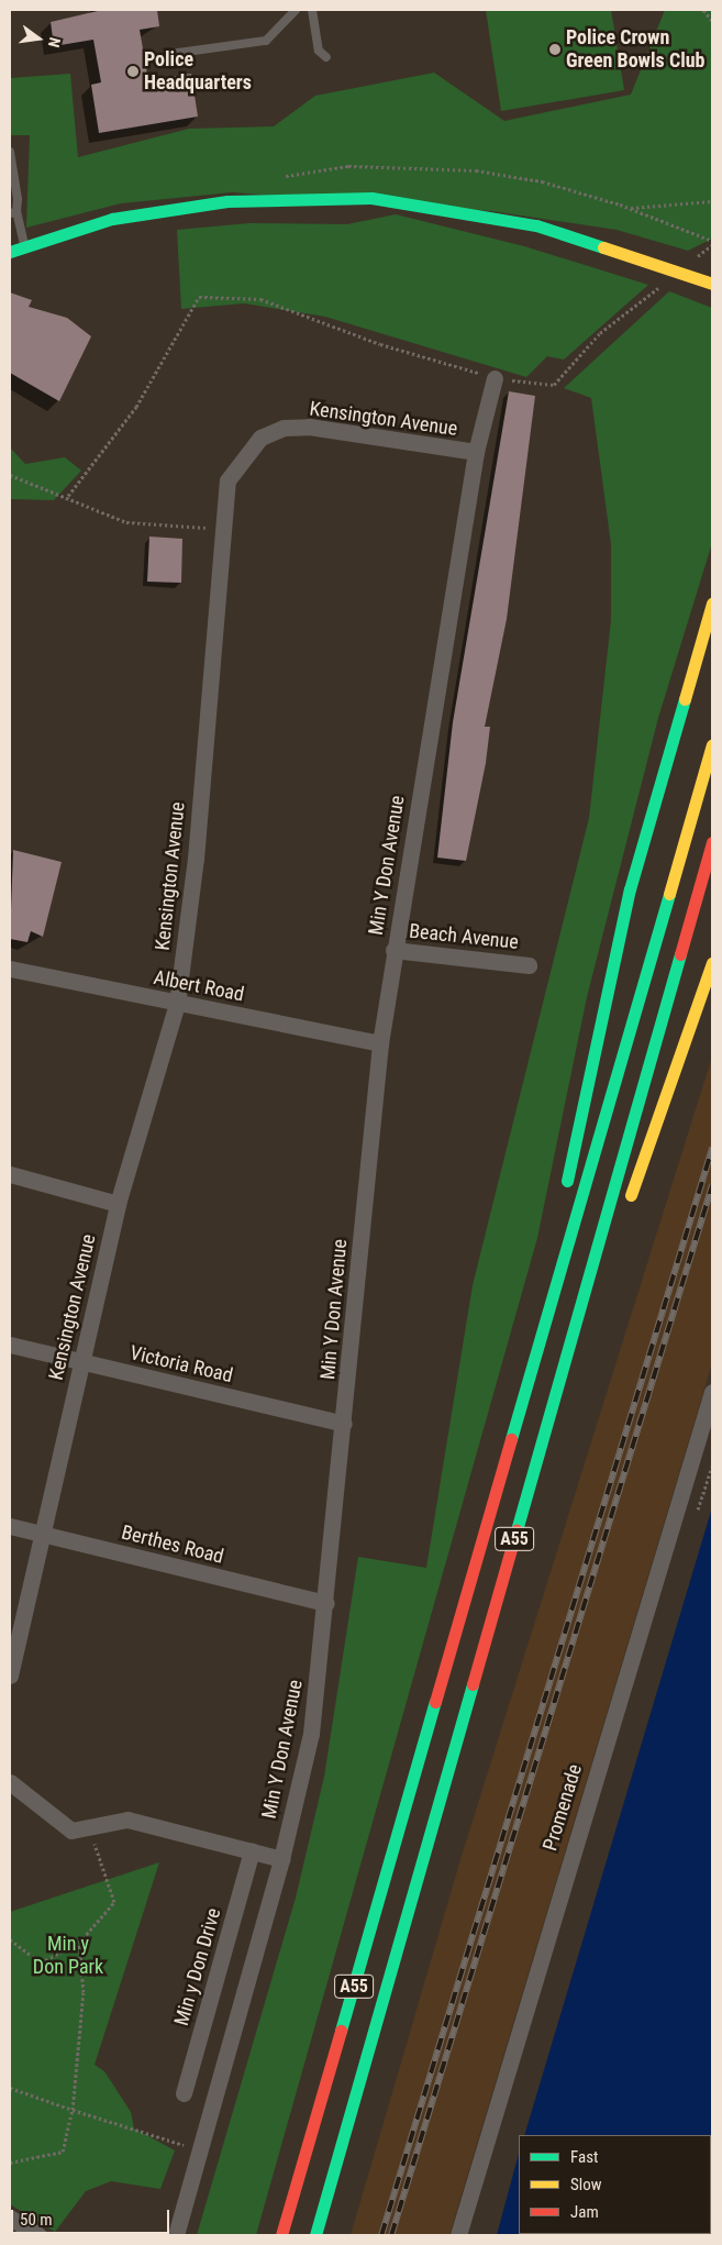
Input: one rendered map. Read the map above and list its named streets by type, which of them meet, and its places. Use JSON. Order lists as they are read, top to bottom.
{
  "streets": {
    "main road": ["A55"],
    "street": [
      "Kensington Avenue",
      "Min Y Don Avenue",
      "Beach Avenue",
      "Albert Road",
      "Victoria Road",
      "Berthes Road",
      "Promenade",
      "Min y Don Drive"
    ]
  },
  "crossings": [
    ["Kensington Avenue", "Min Y Don Avenue"],
    ["Kensington Avenue", "Albert Road"],
    ["Kensington Avenue", "Victoria Road"],
    ["Kensington Avenue", "Berthes Road"],
    ["Min Y Don Avenue", "Beach Avenue"],
    ["Min Y Don Avenue", "Albert Road"],
    ["Min Y Don Avenue", "Victoria Road"],
    ["Min Y Don Avenue", "Berthes Road"]
  ],
  "parks": ["Min y Don Park"],
  "places": ["Police Crown Green Bowls Club", "Police Headquarters"],
  "legend": ["Fast", "Slow", "Jam"],
  "scale_bar": "50 m",
  "north": "right"
}
